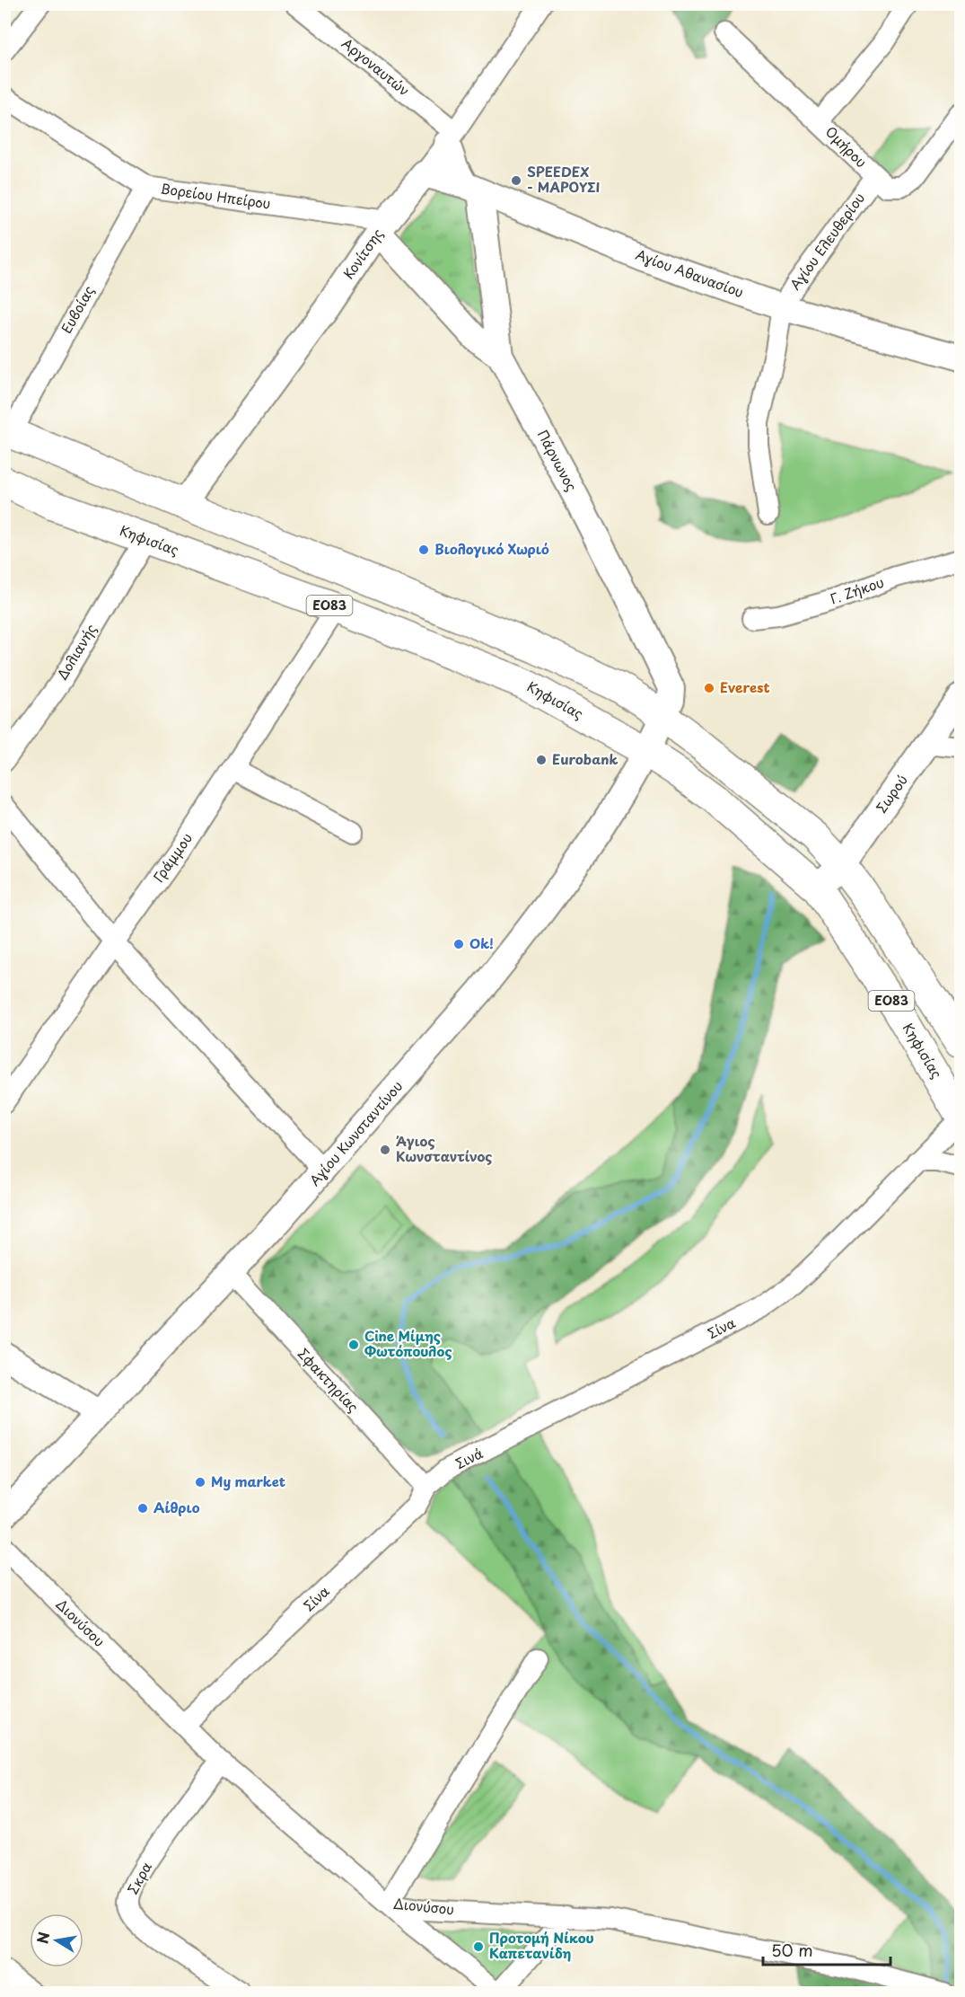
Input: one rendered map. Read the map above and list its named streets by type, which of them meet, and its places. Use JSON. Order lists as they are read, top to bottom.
{
  "streets": {
    "main road": ["Κηφισίας", "ΕΟ83"],
    "street": [
      "Αργοναυτών",
      "Ομήρου",
      "Βορείου Ηπείρου",
      "Αγίου Ελευθερίου",
      "Κονίτσης",
      "Αγίου Αθανασίου",
      "Ευβοίας",
      "Πάρνωνος",
      "Γ. Ζήκου",
      "Δολιανής",
      "Σωρού",
      "Γράμμου",
      "Αγίου Κωνσταντίνου",
      "Σίνα",
      "Σφακτηρίας",
      "Σινά",
      "Διονύσου",
      "Σκρα"
    ]
  },
  "crossings": [
    ["Αργοναυτών", "Κονίτσης"],
    ["Αργοναυτών", "Πάρνωνος"],
    ["Ομήρου", "Αγίου Ελευθερίου"],
    ["Βορείου Ηπείρου", "Κονίτσης"],
    ["Βορείου Ηπείρου", "Ευβοίας"],
    ["Αγίου Ελευθερίου", "Αγίου Αθανασίου"],
    ["Κονίτσης", "Αγίου Αθανασίου"],
    ["Κονίτσης", "Πάρνωνος"],
    ["Κονίτσης", "ΕΟ83"],
    ["Αγίου Αθανασίου", "Πάρνωνος"],
    ["Ευβοίας", "ΕΟ83"],
    ["Πάρνωνος", "ΕΟ83"],
    ["Πάρνωνος", "Αγίου Κωνσταντίνου"],
    ["Κηφισίας", "Δολιανής"],
    ["Κηφισίας", "Σωρού"],
    ["Κηφισίας", "Γράμμου"],
    ["Κηφισίας", "Αγίου Κωνσταντίνου"],
    ["ΕΟ83", "Σωρού"],
    ["ΕΟ83", "Αγίου Κωνσταντίνου"],
    ["Αγίου Κωνσταντίνου", "Σφακτηρίας"],
    ["Σίνα", "Σφακτηρίας"],
    ["Σίνα", "Σινά"],
    ["Σίνα", "Διονύσου"],
    ["Διονύσου", "Σκρα"]
  ],
  "places": [
    "SPEEDEX - ΜΑΡΟΥΣΙ",
    "Βιολογικό Χωριό",
    "Everest",
    "Eurobank",
    "Ok!",
    "Άγιος Κωνσταντίνος",
    "Cine Μίμης Φωτόπουλος",
    "My market",
    "Αίθριο",
    "Προτομή Νίκου Καπετανίδη"
  ],
  "scale_bar": "50 m",
  "north": "left"
}
